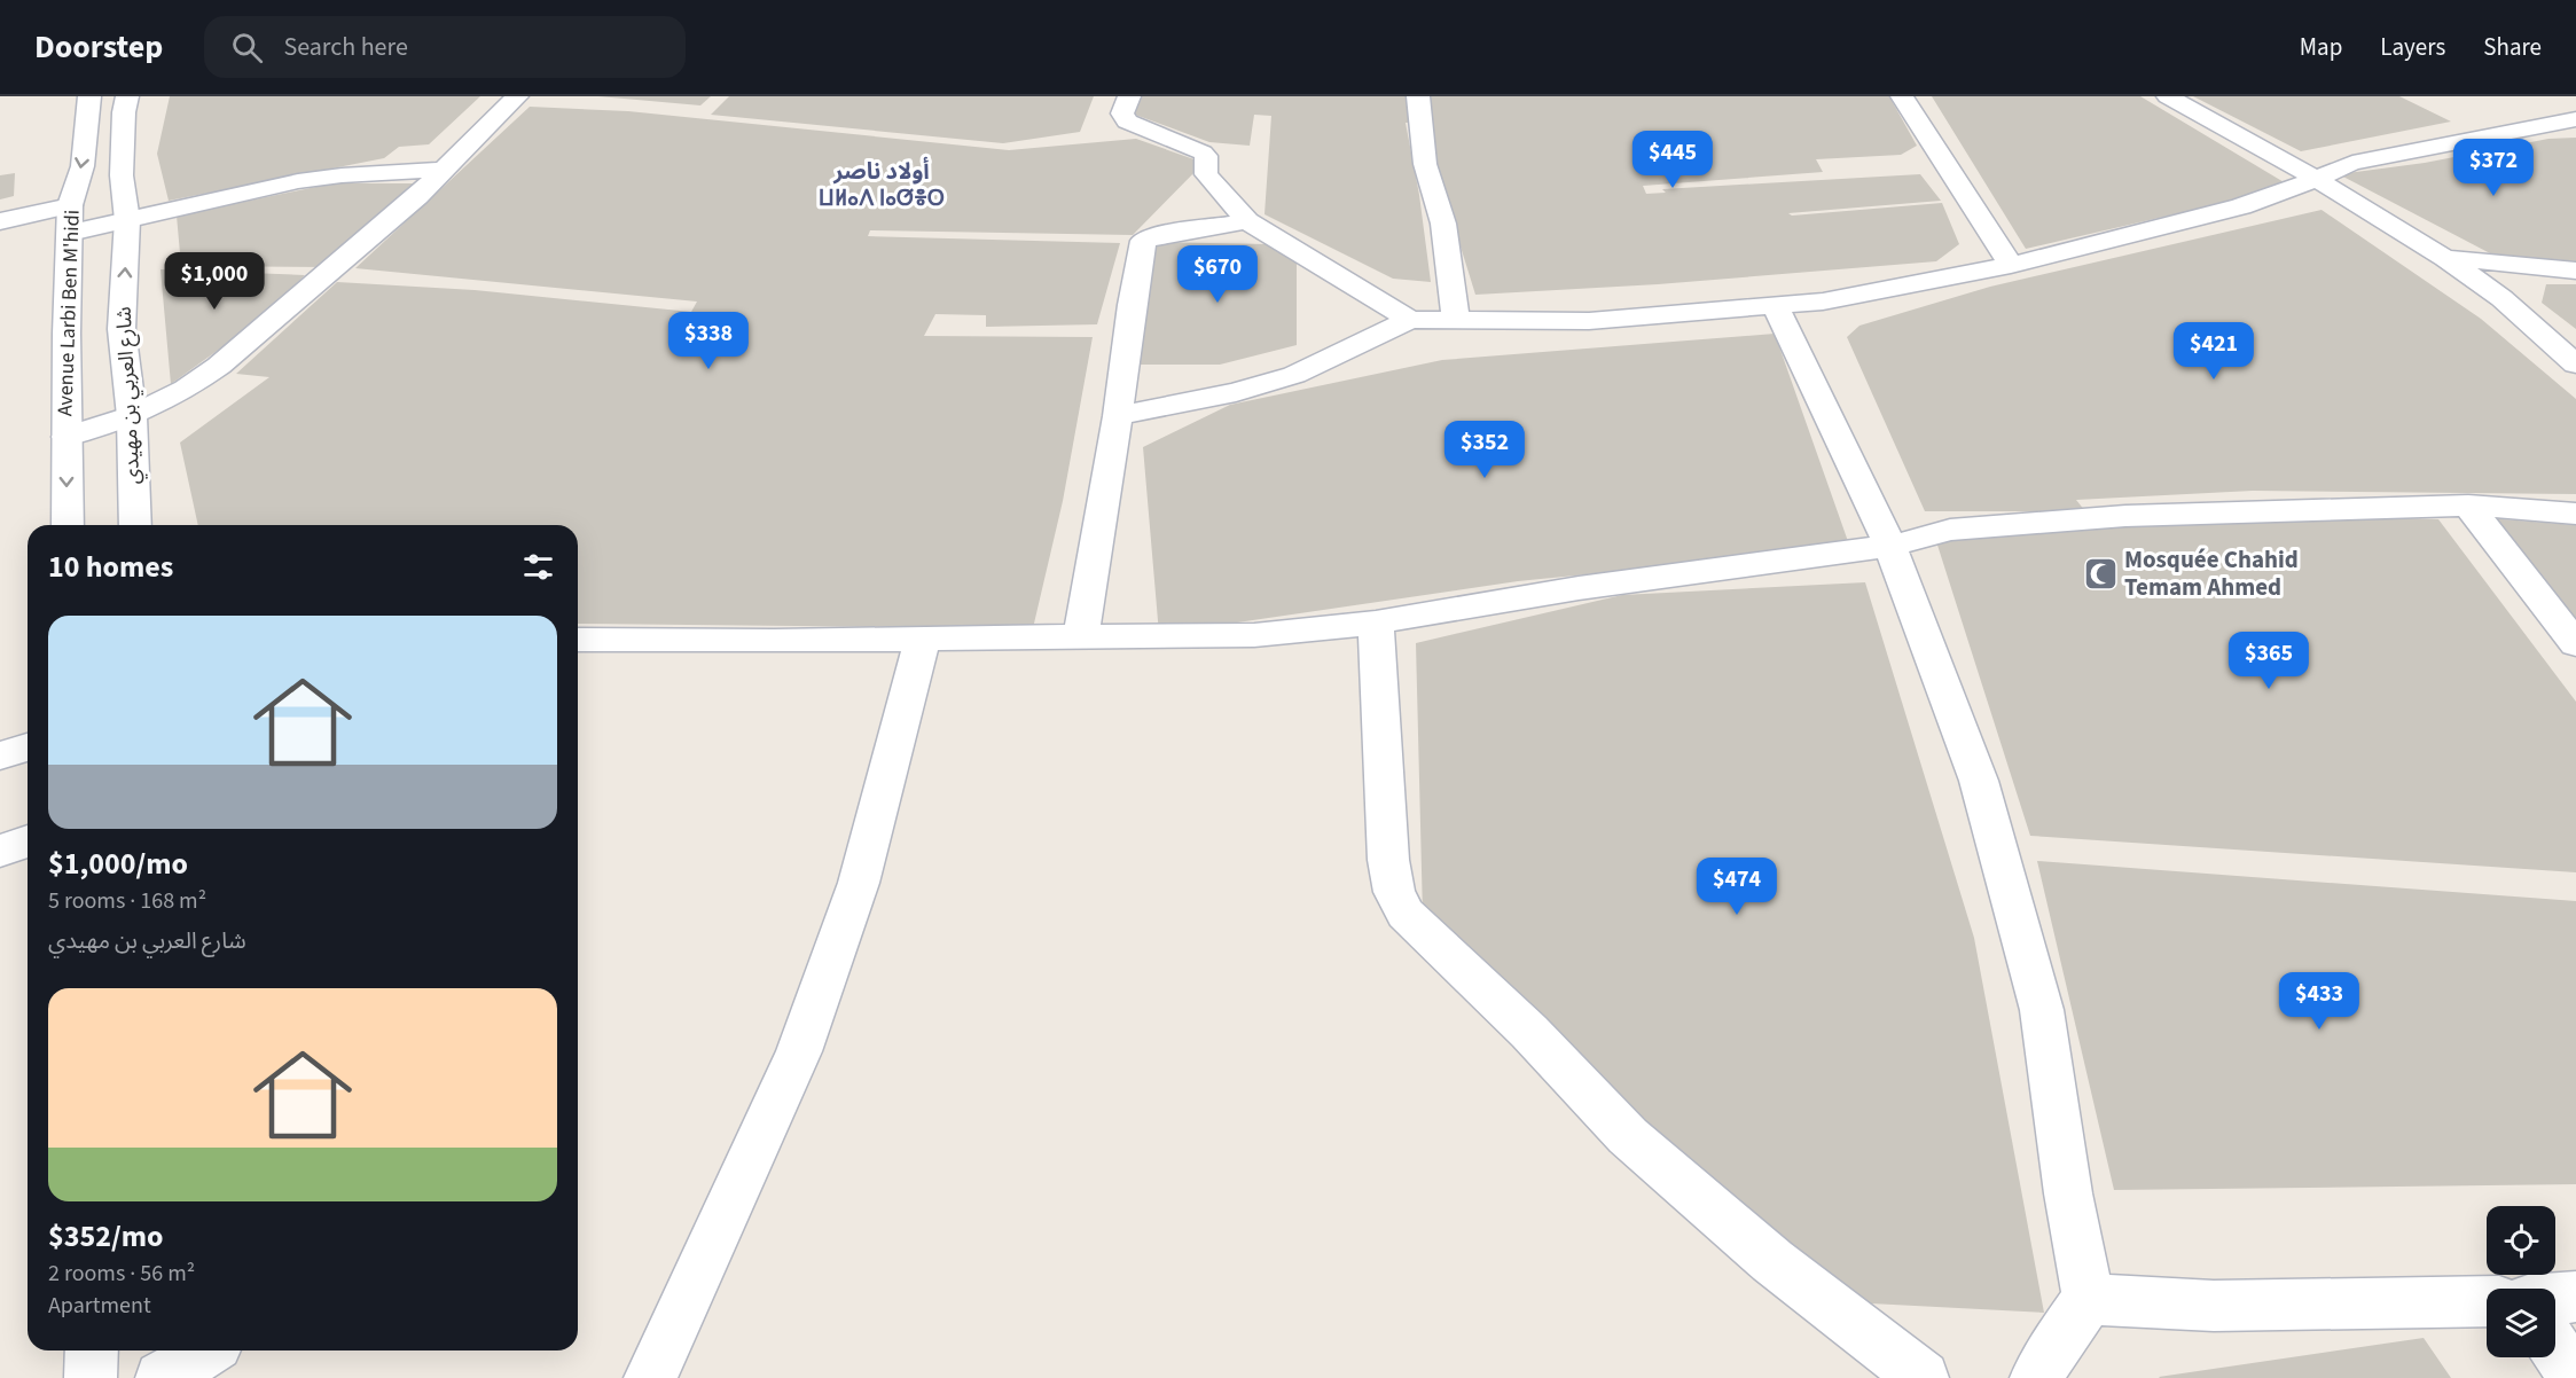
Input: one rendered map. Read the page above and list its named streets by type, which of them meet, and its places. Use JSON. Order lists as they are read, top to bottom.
{
  "streets": {
    "street": ["Avenue Larbi Ben M'hidi", "شارع العربي بن مهيدي"]
  },
  "one_way": ["Avenue Larbi Ben M'hidi", "شارع العربي بن مهيدي"],
  "districts": ["أولاد ناصر ⵡⵍⴰⴷ ⵏⴰⵚⴻⵔ"],
  "places": {
    "mosque": ["Mosquée Chahid Temam Ahmed"]
  },
  "page": {
    "header": "Doorstep",
    "search": "Search here",
    "nav": ["Map", "Layers", "Share"],
    "price": [
      "$445",
      "$372",
      "$670",
      "$1,000",
      "$338",
      "$421",
      "$352",
      "$365",
      "$474",
      "$433"
    ],
    "heading": "10 homes",
    "list": [
      {
        "name": "$1,000/mo",
        "note": "5 rooms · 168 m² · شارع العربي بن مهيدي"
      },
      {
        "name": "$352/mo",
        "note": "2 rooms · 56 m² · Apartment"
      }
    ]
  }
}
